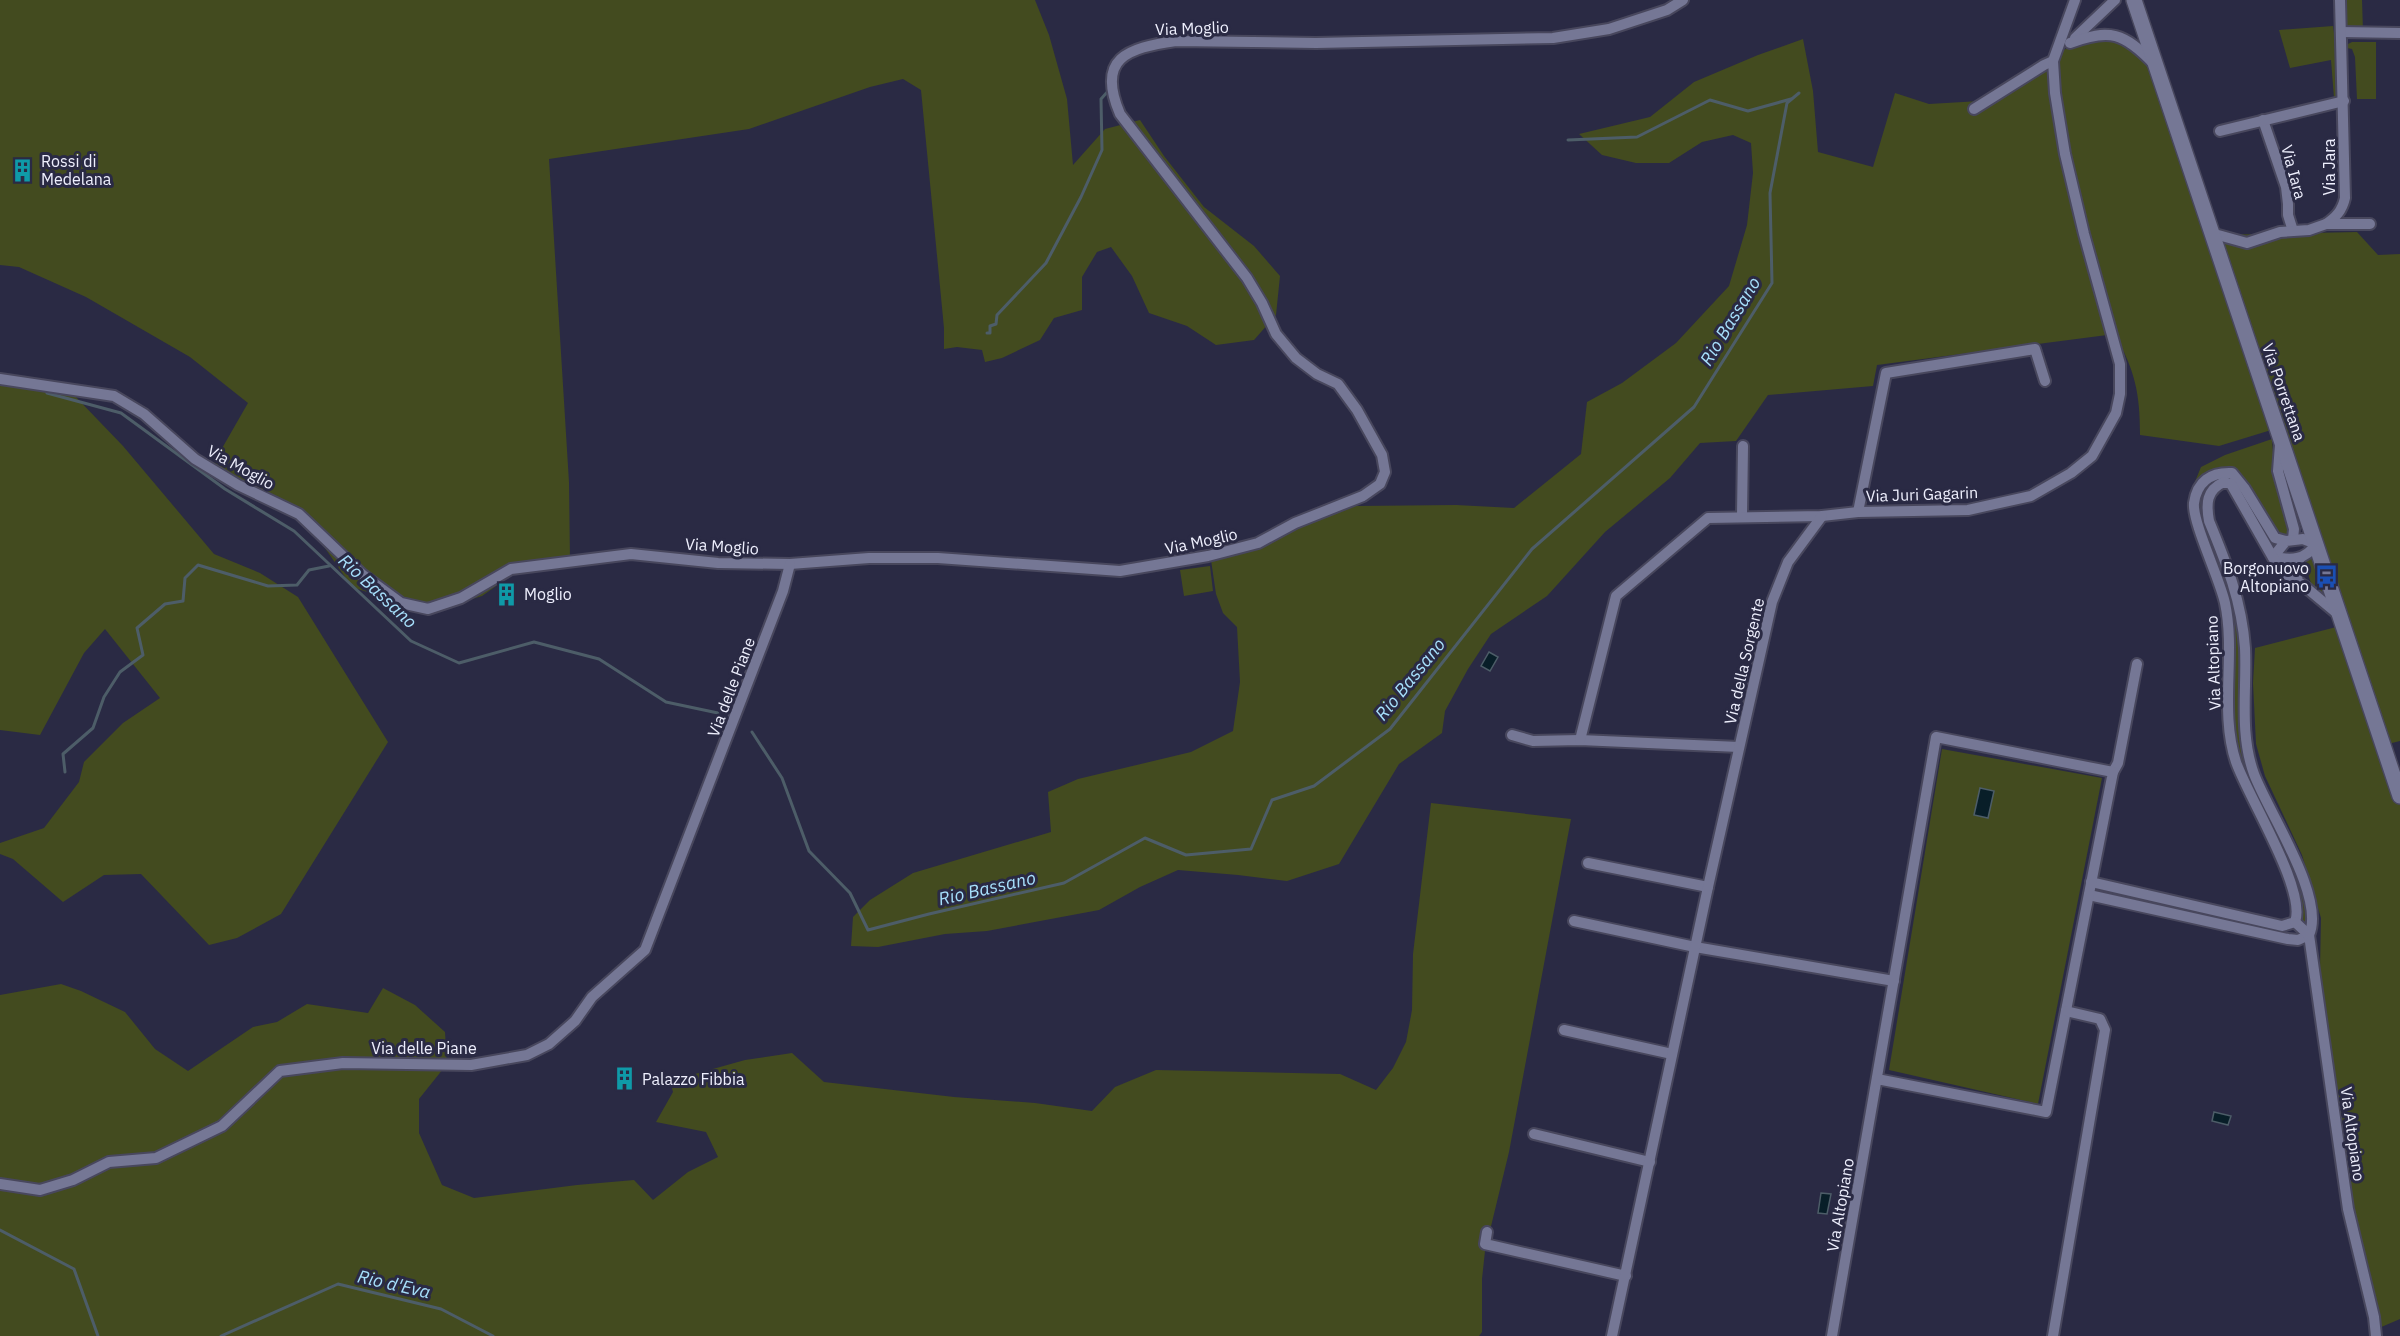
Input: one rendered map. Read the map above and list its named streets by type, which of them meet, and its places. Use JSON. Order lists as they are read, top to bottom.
{
  "streets": {
    "main road": ["Via Porrettana"],
    "street": [
      "Via Moglio",
      "Via Jara",
      "Via Iara",
      "Via Juri Gagarin",
      "Via della Sorgente",
      "Via Altopiano",
      "Via delle Piane"
    ]
  },
  "crossings": [
    ["Via Moglio", "Via delle Piane"],
    ["Via Porrettana", "Via Altopiano"],
    ["Via Juri Gagarin", "Via della Sorgente"]
  ],
  "water": ["Rio Bassano", "Rio d'Eva"],
  "places": {
    "building": ["Rossi di Medelana", "Moglio", "Palazzo Fibbia"],
    "bus stop": ["Borgonuovo Altopiano"]
  }
}
